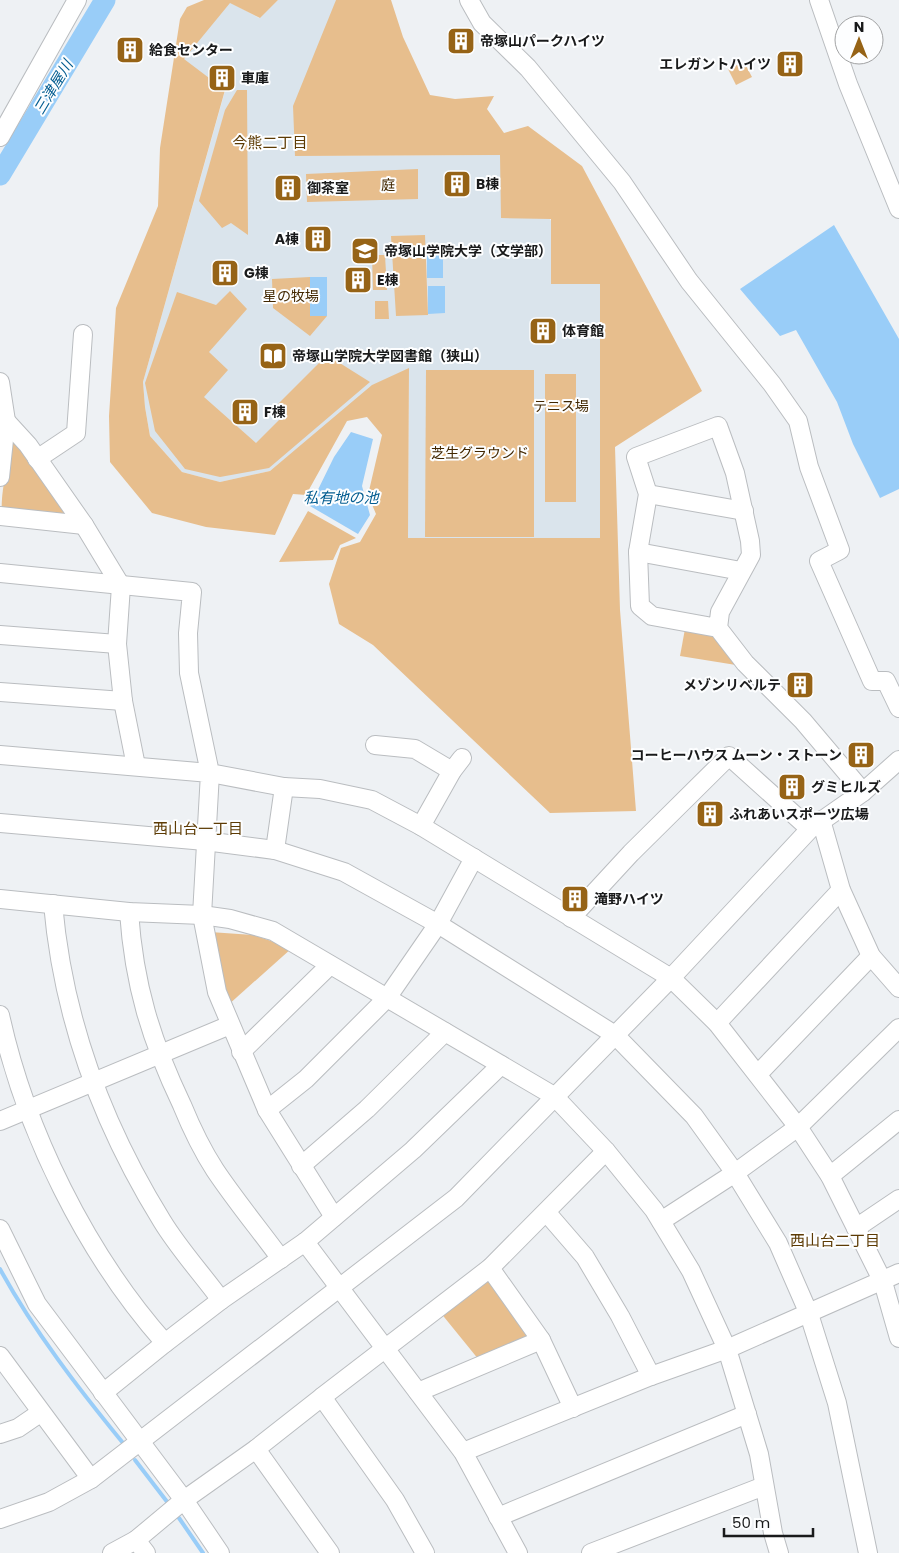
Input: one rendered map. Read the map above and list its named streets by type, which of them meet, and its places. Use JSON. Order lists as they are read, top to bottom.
{
  "districts": ["今熊二丁目", "西山台一丁目", "西山台二丁目"],
  "water": ["三津屋川", "私有地の池"],
  "parks": [
    "庭",
    "星の牧場",
    "テニス場",
    "芝生グラウンド"
  ],
  "places": {
    "building": [
      "帝塚山パークハイツ",
      "給食センター",
      "エレガントハイツ",
      "車庫",
      "B棟",
      "御茶室",
      "A棟",
      "G棟",
      "E棟",
      "体育館",
      "F棟",
      "メゾンリベルテ",
      "コーヒーハウス ムーン・ストーン",
      "グミヒルズ",
      "ふれあいスポーツ広場",
      "滝野ハイツ"
    ],
    "school or university": ["帝塚山学院大学（文学部）"],
    "library": ["帝塚山学院大学図書館（狭山）"]
  },
  "scale_bar": "50 m",
  "north": "top"
}
